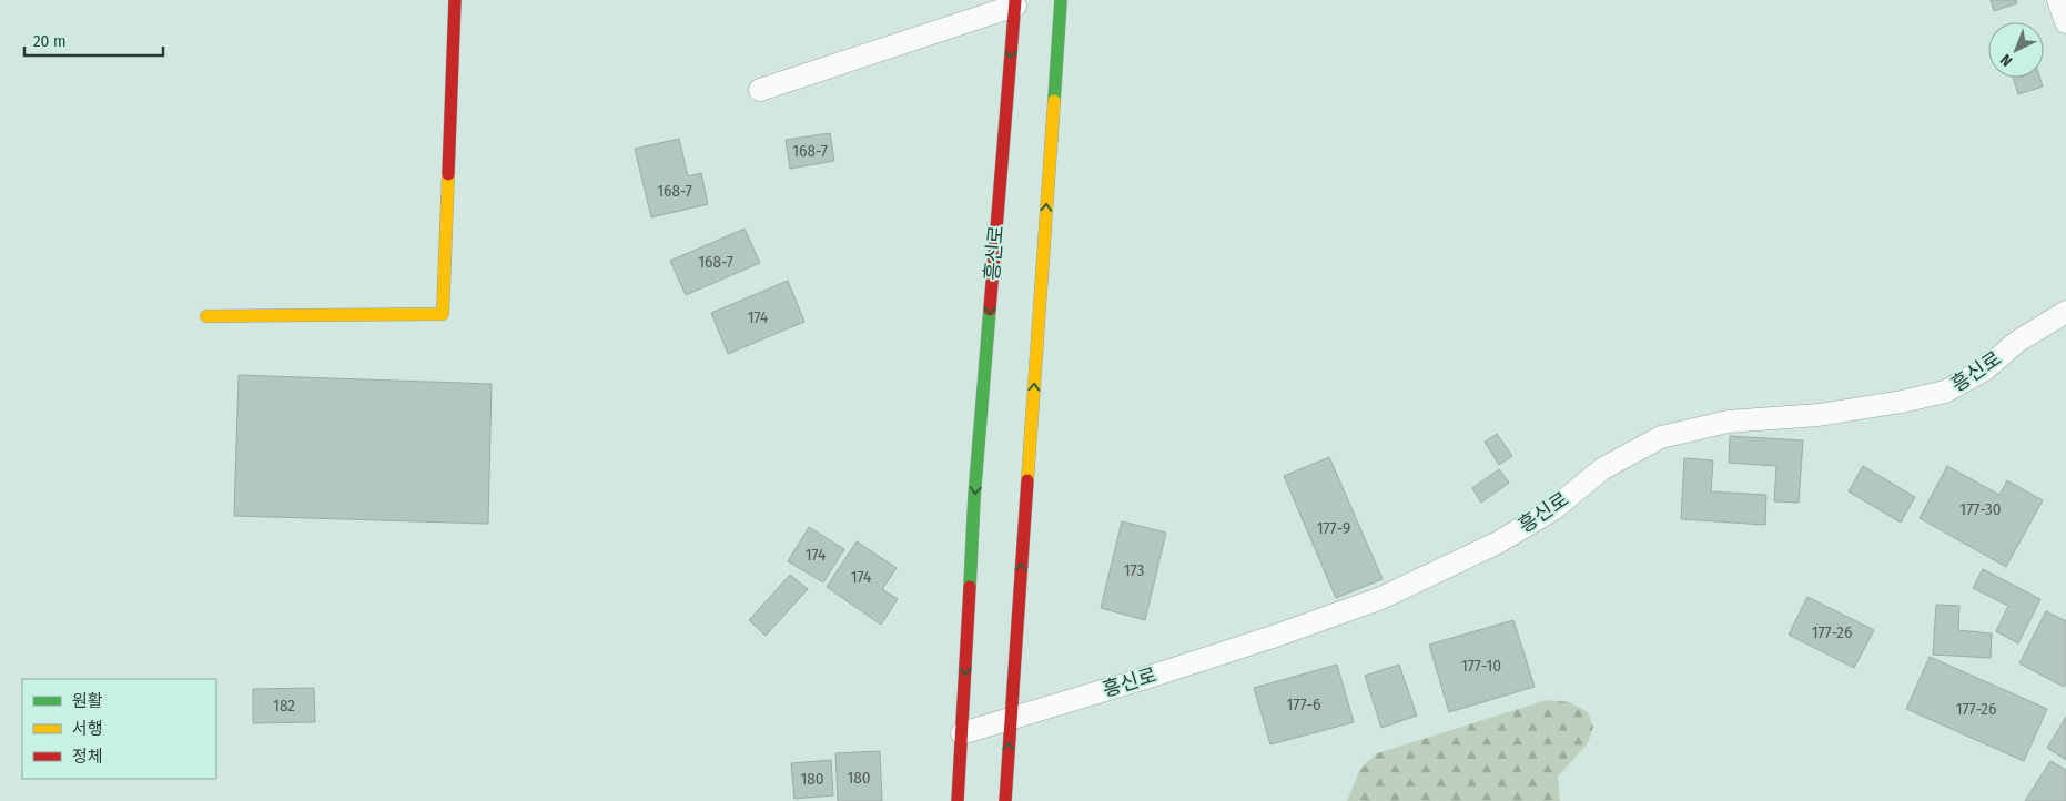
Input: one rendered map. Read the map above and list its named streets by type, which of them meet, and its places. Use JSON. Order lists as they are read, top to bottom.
{
  "streets": {
    "main road": ["흥신로"]
  },
  "house_numbers": [
    "168-7",
    "168-7",
    "168-7",
    "174",
    "177-30",
    "177-9",
    "174",
    "173",
    "174",
    "177-26",
    "177-10",
    "177-6",
    "182",
    "177-26",
    "180",
    "180"
  ],
  "legend": ["원활", "서행", "정체"],
  "scale_bar": "20 m",
  "north": "bottom left"
}
